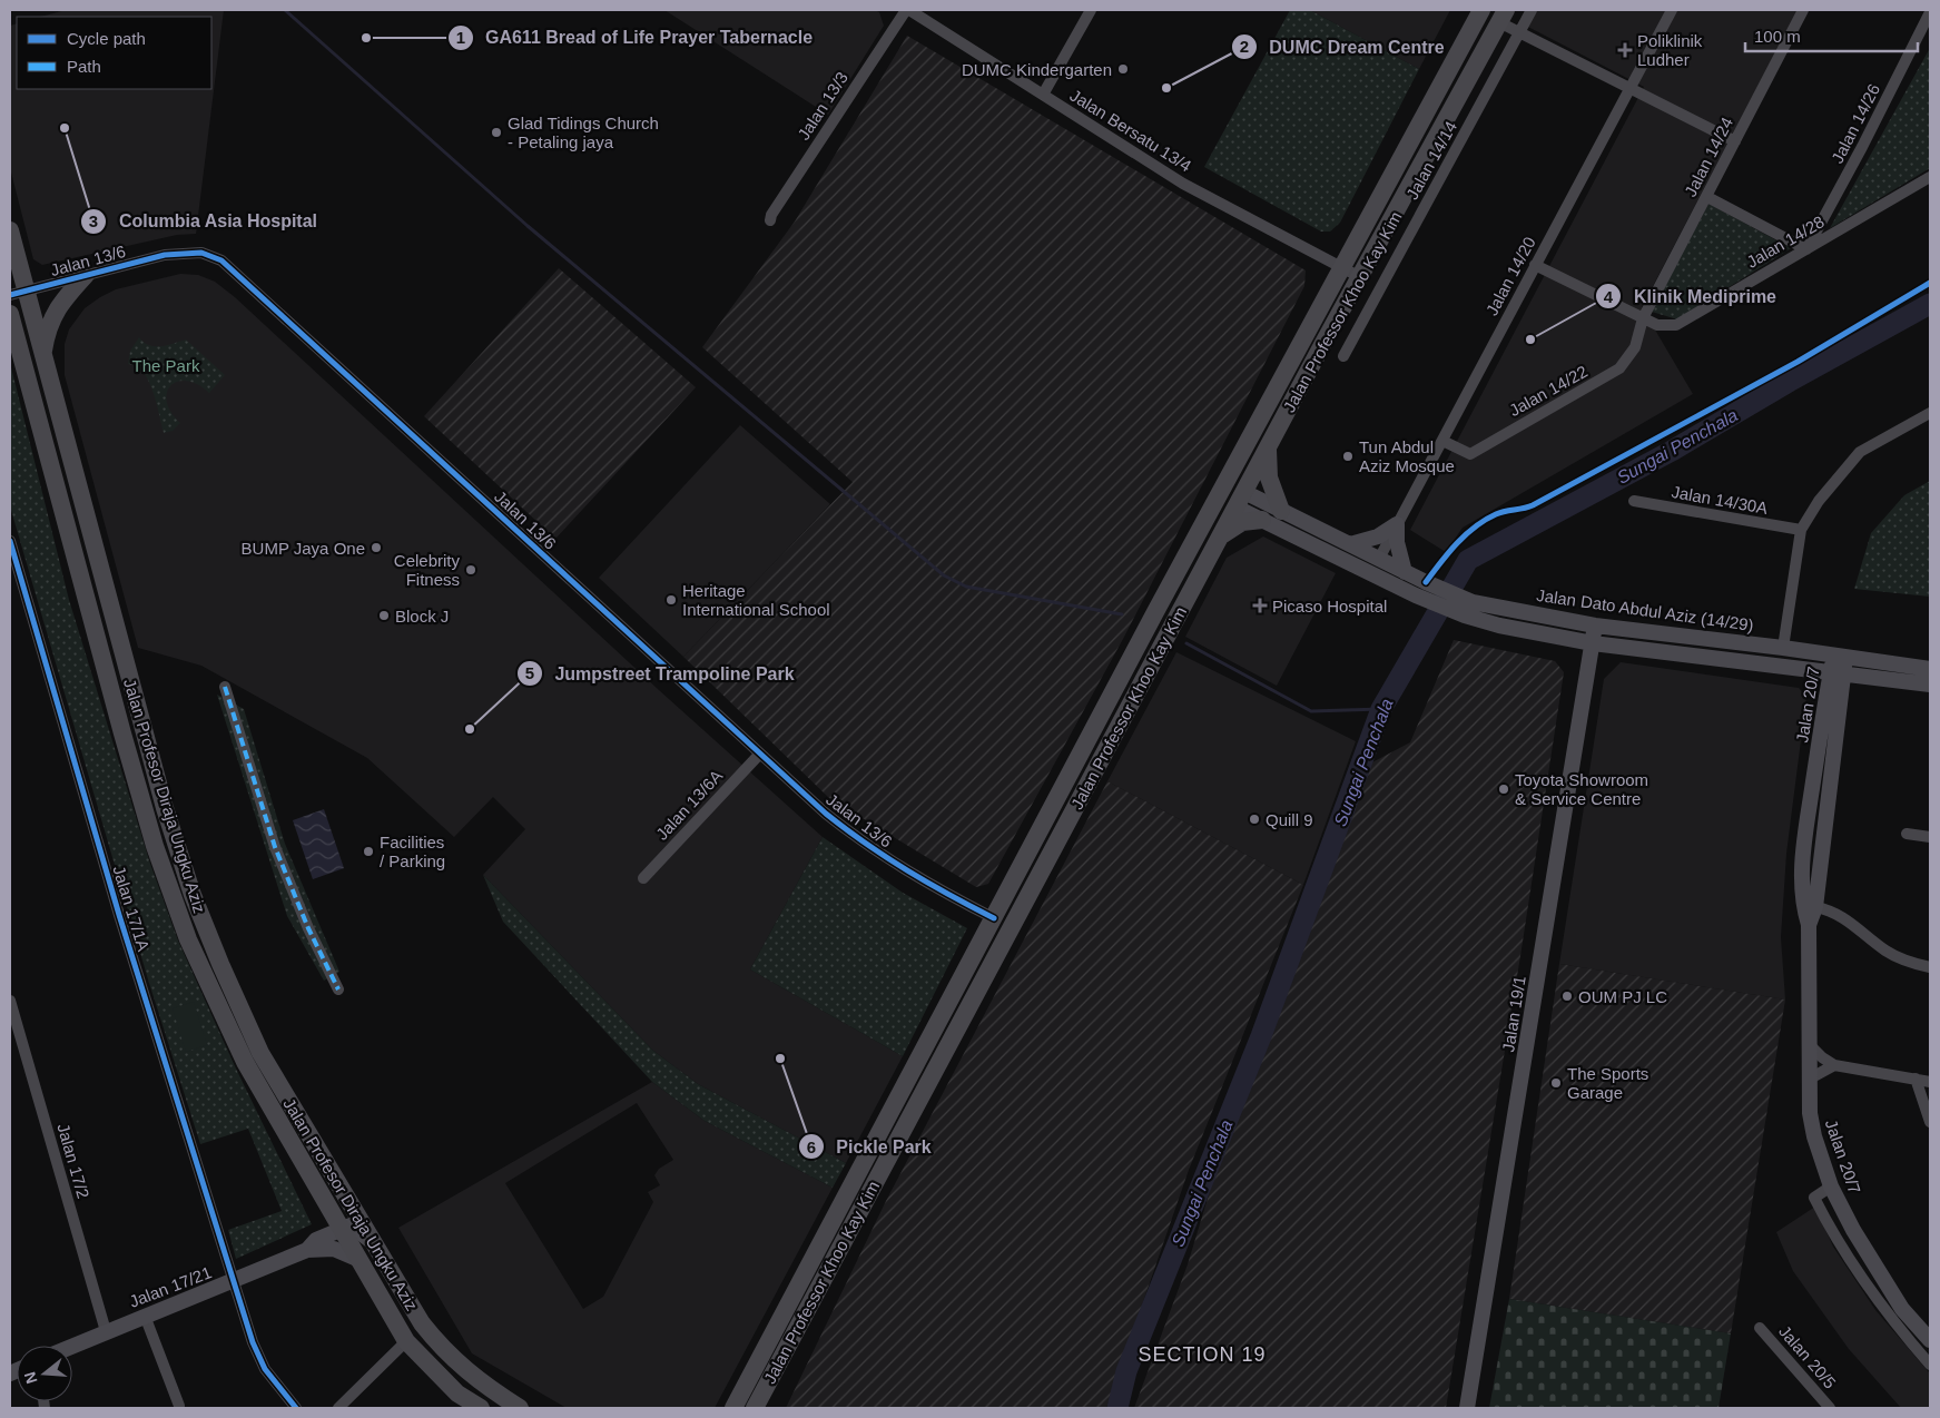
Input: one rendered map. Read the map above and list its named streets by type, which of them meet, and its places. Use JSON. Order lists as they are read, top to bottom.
{
  "streets": {
    "main road": ["Jalan Professor Khoo Kay Kim", "Jalan Profesor Diraja Ungku Aziz"],
    "street": [
      "Jalan 13/3",
      "Jalan 14/26",
      "Jalan Bersatu 13/4",
      "Jalan 14/24",
      "Jalan 14/14",
      "Jalan 14/28",
      "Jalan 13/6",
      "Jalan 14/20",
      "Jalan 14/22",
      "Jalan 14/30A",
      "Jalan Dato Abdul Aziz (14/29)",
      "Jalan 20/7",
      "Jalan 13/6A",
      "Jalan 17/1A",
      "Jalan 19/1",
      "Jalan 17/2",
      "Jalan 17/21",
      "Jalan 20/5"
    ]
  },
  "crossings": [
    ["Jalan 13/3", "Jalan Bersatu 13/4"],
    ["Jalan 14/26", "Jalan 14/28"],
    ["Jalan Bersatu 13/4", "Jalan Professor Khoo Kay Kim"],
    ["Jalan 14/24", "Jalan 14/28"],
    ["Jalan 14/24", "Jalan 14/22"],
    ["Jalan 14/28", "Jalan 14/20"],
    ["Jalan 14/28", "Jalan 14/22"],
    ["Jalan 13/6", "Jalan Professor Khoo Kay Kim"],
    ["Jalan 13/6", "Jalan Profesor Diraja Ungku Aziz"],
    ["Jalan 13/6", "Jalan 13/6A"],
    ["Jalan 14/20", "Jalan 14/22"],
    ["Jalan 14/20", "Jalan Dato Abdul Aziz (14/29)"],
    ["Jalan Professor Khoo Kay Kim", "Jalan Dato Abdul Aziz (14/29)"],
    ["Jalan Dato Abdul Aziz (14/29)", "Jalan 20/7"],
    ["Jalan Dato Abdul Aziz (14/29)", "Jalan 19/1"],
    ["Jalan Profesor Diraja Ungku Aziz", "Jalan 17/21"],
    ["Jalan 17/1A", "Jalan 17/21"],
    ["Jalan 17/2", "Jalan 17/21"]
  ],
  "districts": ["SECTION 19"],
  "water": ["Sungai Penchala"],
  "parks": ["The Park"],
  "places": {
    "other": [
      "GA611 Bread of Life Prayer Tabernacle",
      "DUMC Kindergarten",
      "DUMC Dream Centre",
      "Columbia Asia Hospital",
      "Glad Tidings Church - Petaling jaya",
      "Klinik Mediprime",
      "Tun Abdul Aziz Mosque",
      "BUMP Jaya One",
      "Celebrity Fitness",
      "Heritage International School",
      "Block J",
      "Jumpstreet Trampoline Park",
      "Toyota Showroom & Service Centre",
      "Quill 9",
      "Facilities / Parking",
      "OUM PJ LC",
      "Pickle Park",
      "The Sports Garage"
    ],
    "health": ["Poliklinik Ludher", "Picaso Hospital"]
  },
  "legend": ["Cycle path", "Path"],
  "scale_bar": "100 m",
  "north": "left"
}
